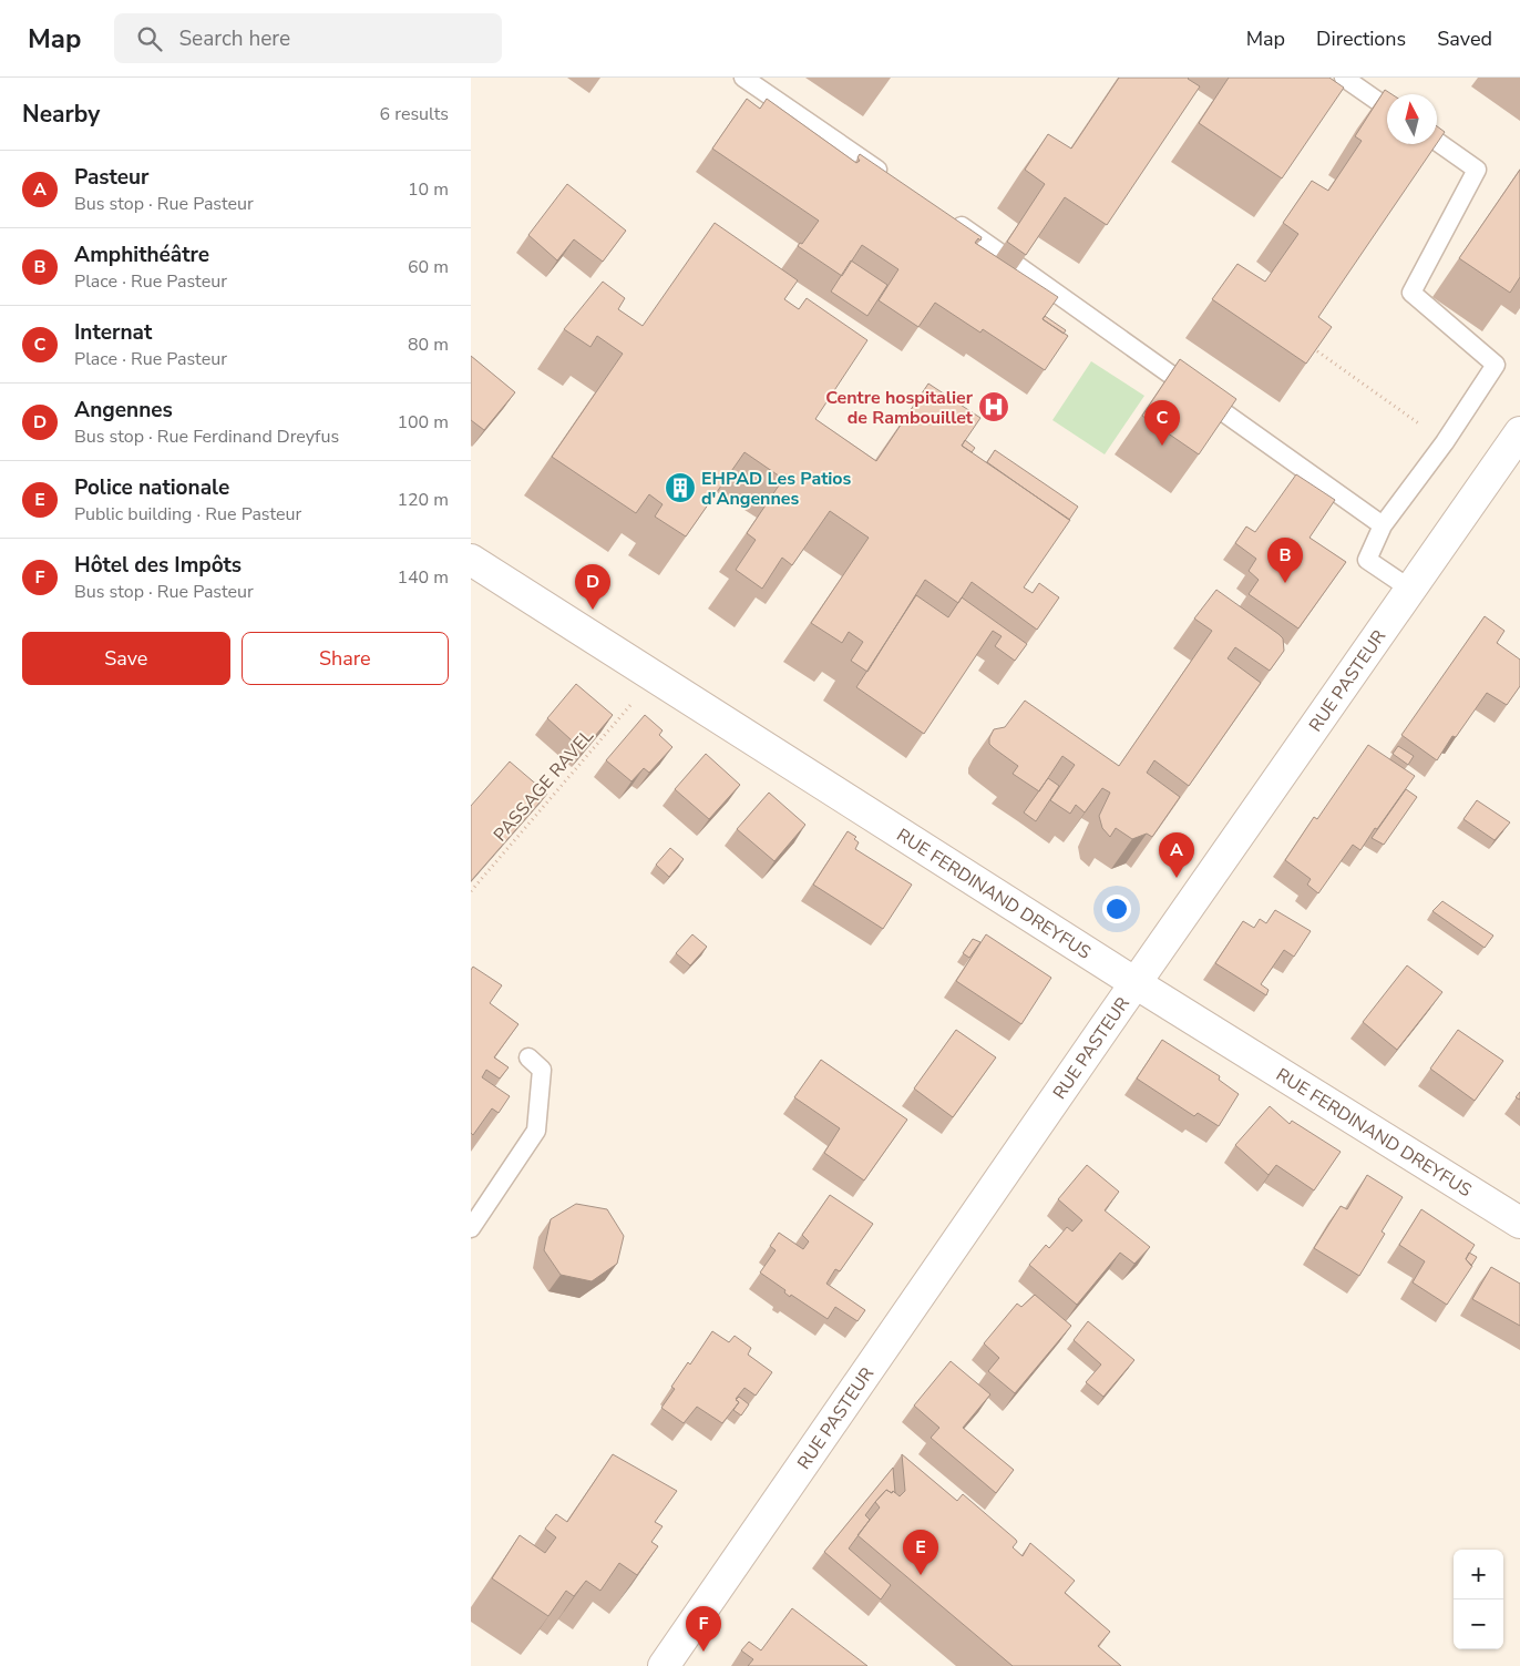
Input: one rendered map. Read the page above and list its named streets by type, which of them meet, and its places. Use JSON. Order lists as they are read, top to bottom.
{
  "streets": {
    "street": ["RUE PASTEUR", "RUE FERDINAND DREYFUS"],
    "path": ["PASSAGE RAVEL"]
  },
  "crossings": [
    ["RUE PASTEUR", "RUE FERDINAND DREYFUS"]
  ],
  "places": {
    "hospital": ["Centre hospitalier de Rambouillet"],
    "building": ["EHPAD Les Patios d'Angennes"]
  },
  "north": "top",
  "page": {
    "header": "Map",
    "search": "Search here",
    "nav": ["Map", "Directions", "Saved"],
    "heading": ["Nearby", "6 results"],
    "list": [
      {
        "mark": "A",
        "name": "Pasteur",
        "note": "Bus stop · Rue Pasteur",
        "value": "10 m"
      },
      {
        "mark": "B",
        "name": "Amphithéâtre",
        "note": "Place · Rue Pasteur",
        "value": "60 m"
      },
      {
        "mark": "C",
        "name": "Internat",
        "note": "Place · Rue Pasteur",
        "value": "80 m"
      },
      {
        "mark": "D",
        "name": "Angennes",
        "note": "Bus stop · Rue Ferdinand Dreyfus",
        "value": "100 m"
      },
      {
        "mark": "E",
        "name": "Police nationale",
        "note": "Public building · Rue Pasteur",
        "value": "120 m"
      },
      {
        "mark": "F",
        "name": "Hôtel des Impôts",
        "note": "Bus stop · Rue Pasteur",
        "value": "140 m"
      }
    ],
    "pins": [
      "C",
      "B",
      "D",
      "A",
      "E",
      "F"
    ],
    "buttons": ["Save", "Share"],
    "map_buttons": ["+", "−"]
  }
}
